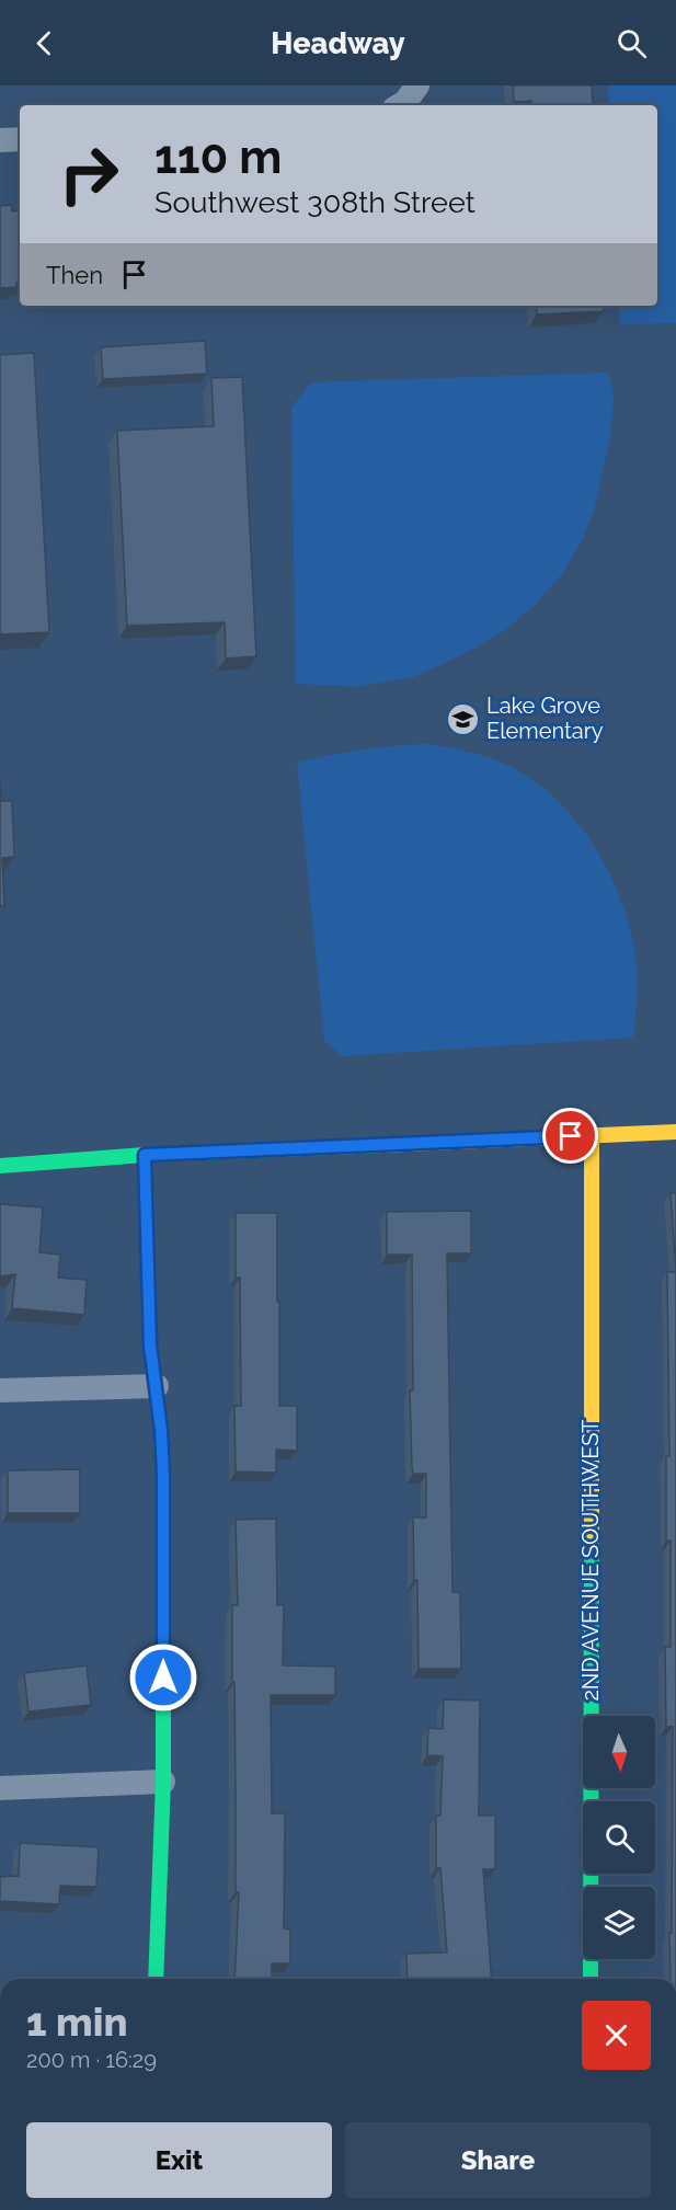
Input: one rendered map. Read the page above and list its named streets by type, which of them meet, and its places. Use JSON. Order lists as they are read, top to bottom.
{
  "streets": {
    "street": ["2ND AVENUE SOUTHWEST"]
  },
  "places": {
    "school or university": ["Lake Grove Elementary"]
  },
  "north": "bottom",
  "page": {
    "header": "Headway",
    "turn": ["110 m", "Southwest 308th Street"],
    "then": "Then",
    "heading": ["1 min", "200 m · 16:29"],
    "buttons": ["Exit", "Share"]
  }
}
